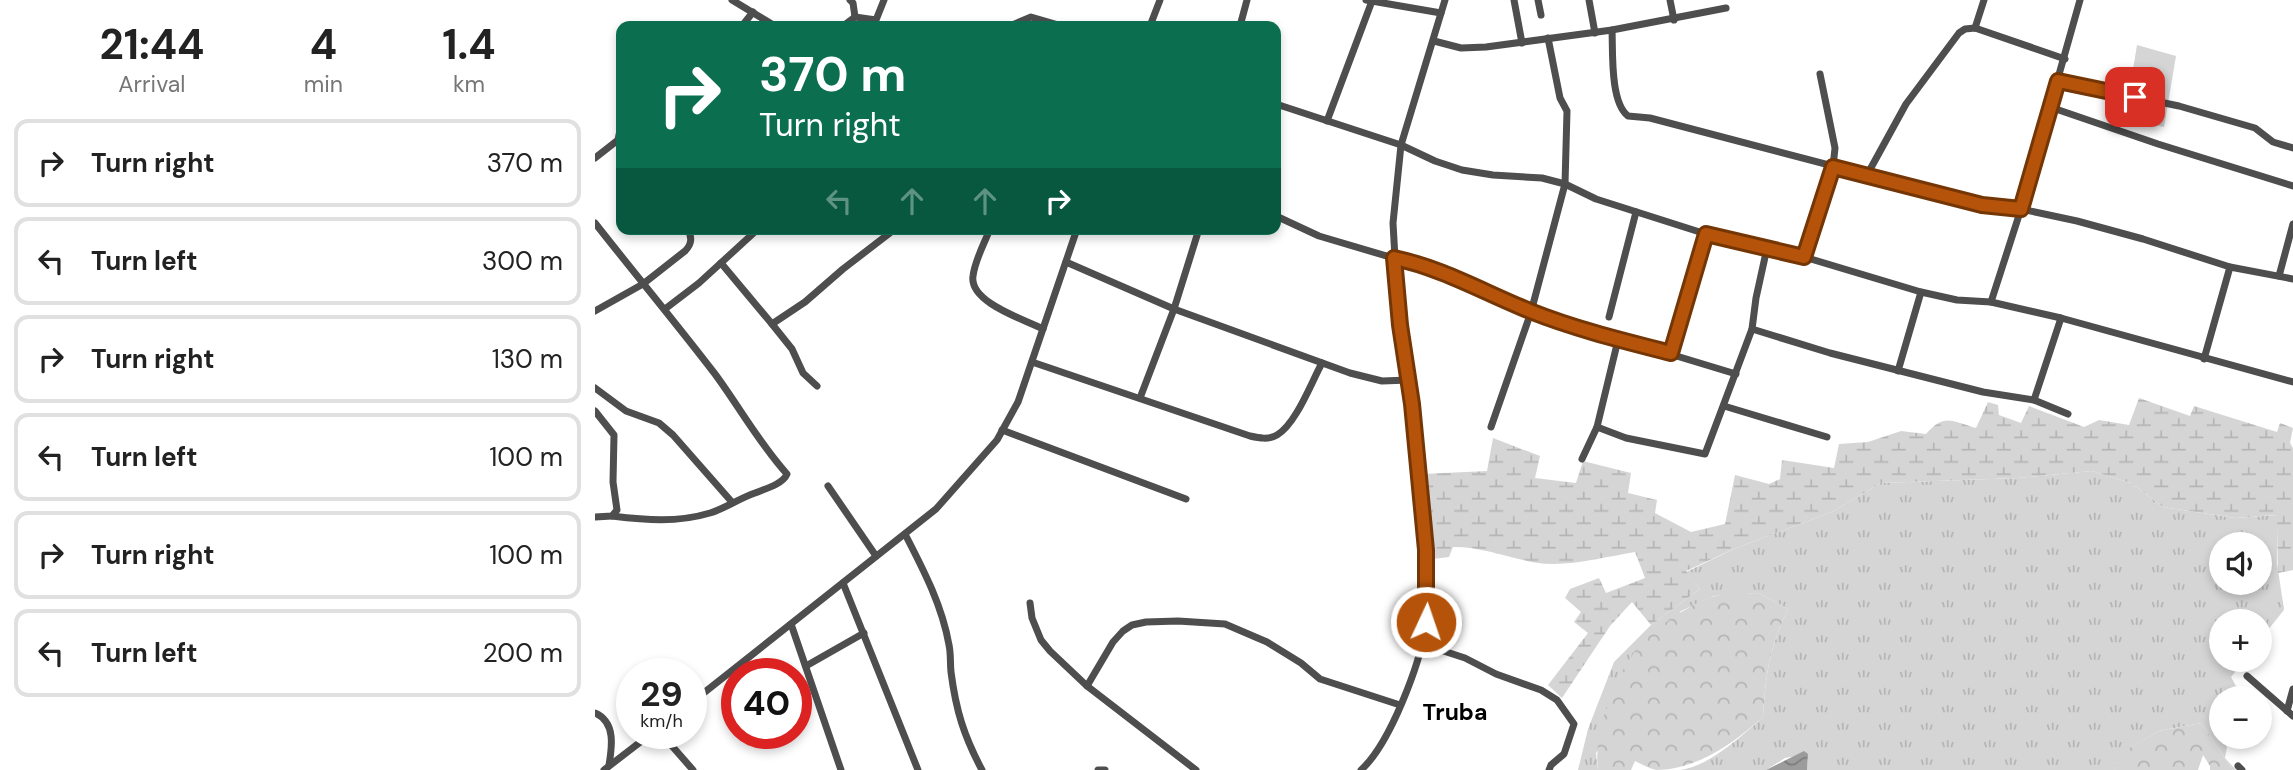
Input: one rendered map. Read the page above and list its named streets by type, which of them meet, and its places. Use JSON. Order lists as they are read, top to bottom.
{
  "districts": ["Truba"],
  "page": {
    "eta": [
      "21:44",
      "Arrival",
      "4",
      "min",
      "1.4",
      "km"
    ],
    "turn": ["370 m", "Turn right"],
    "list": [
      {
        "name": "Turn right",
        "value": "370 m"
      },
      {
        "name": "Turn left",
        "value": "300 m"
      },
      {
        "name": "Turn right",
        "value": "130 m"
      },
      {
        "name": "Turn left",
        "value": "100 m"
      },
      {
        "name": "Turn right",
        "value": "100 m"
      },
      {
        "name": "Turn left",
        "value": "200 m"
      }
    ],
    "map_buttons": ["+", "−"],
    "speed": "29 km/h",
    "limit": "40"
  }
}
